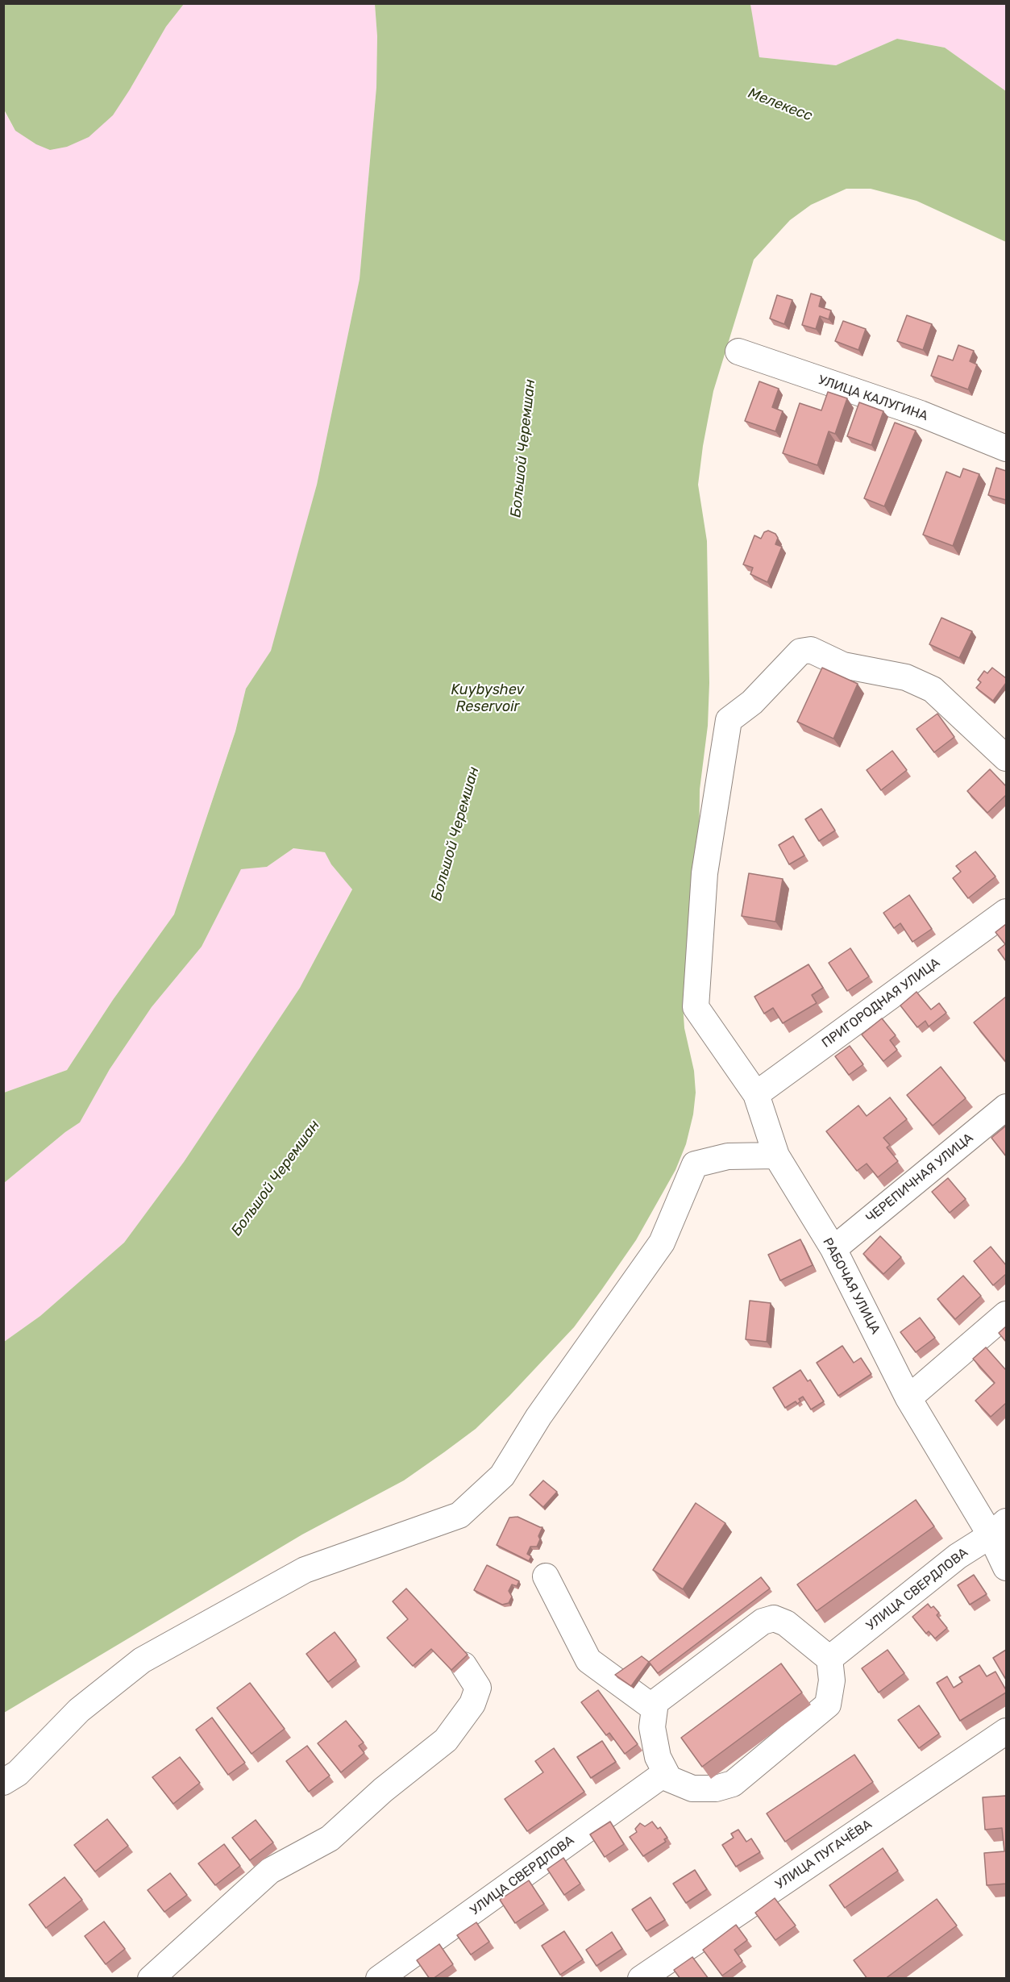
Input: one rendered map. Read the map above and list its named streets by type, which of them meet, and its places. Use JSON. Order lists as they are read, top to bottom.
{
  "streets": {
    "street": [
      "УЛИЦА КАЛУГИНА",
      "ПРИГОРОДНАЯ УЛИЦА",
      "ЧЕРЕПИЧНАЯ УЛИЦА",
      "РАБОЧАЯ УЛИЦА",
      "УЛИЦА СВЕРДЛОВА",
      "УЛИЦА ПУГАЧЁВА"
    ]
  },
  "crossings": [
    ["ПРИГОРОДНАЯ УЛИЦА", "РАБОЧАЯ УЛИЦА"],
    ["ЧЕРЕПИЧНАЯ УЛИЦА", "РАБОЧАЯ УЛИЦА"],
    ["РАБОЧАЯ УЛИЦА", "УЛИЦА СВЕРДЛОВА"]
  ],
  "water": ["Мелекесс", "Большой Черемшан", "Kuybyshev Reservoir"]
}
